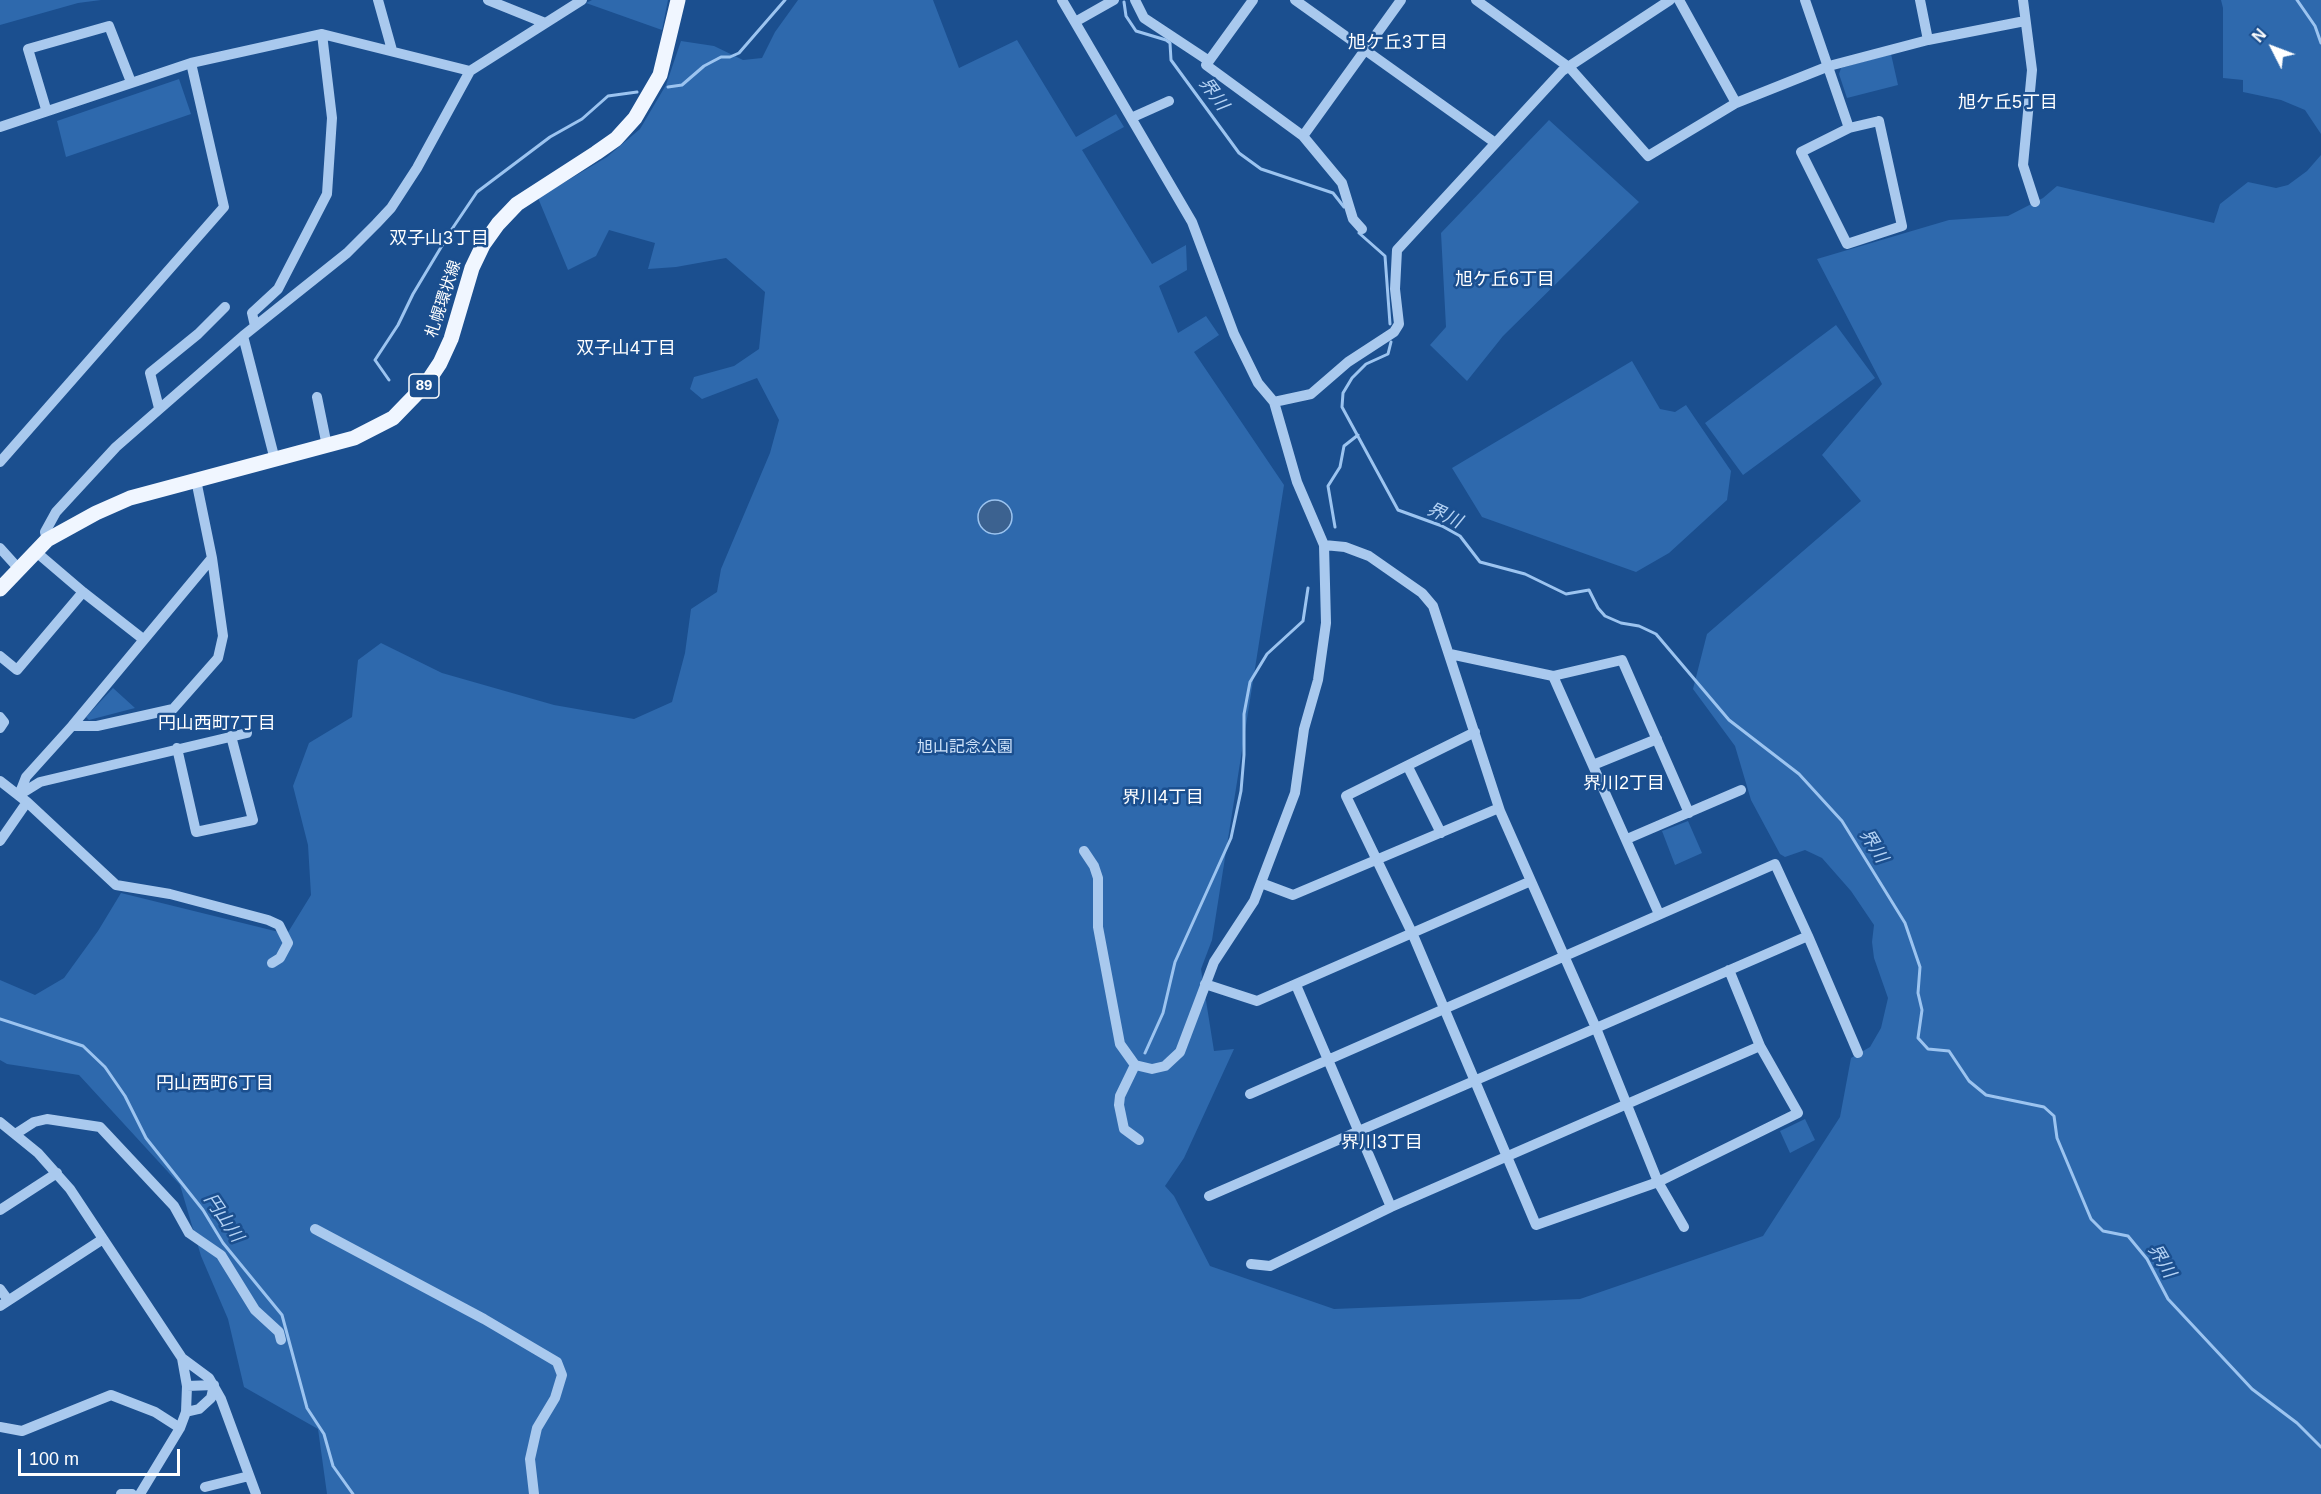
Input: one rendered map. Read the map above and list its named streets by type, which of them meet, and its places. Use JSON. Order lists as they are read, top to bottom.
{
  "streets": {
    "main road": ["札幌環状線", "89"]
  },
  "districts": [
    "旭ケ丘3丁目",
    "旭ケ丘5丁目",
    "双子山3丁目",
    "旭ケ丘6丁目",
    "双子山4丁目",
    "円山西町7丁目",
    "界川2丁目",
    "界川4丁目",
    "円山西町6丁目",
    "界川3丁目"
  ],
  "water": ["界川", "円山川"],
  "parks": ["旭山記念公園"],
  "scale_bar": "100 m",
  "north": "top left"
}
